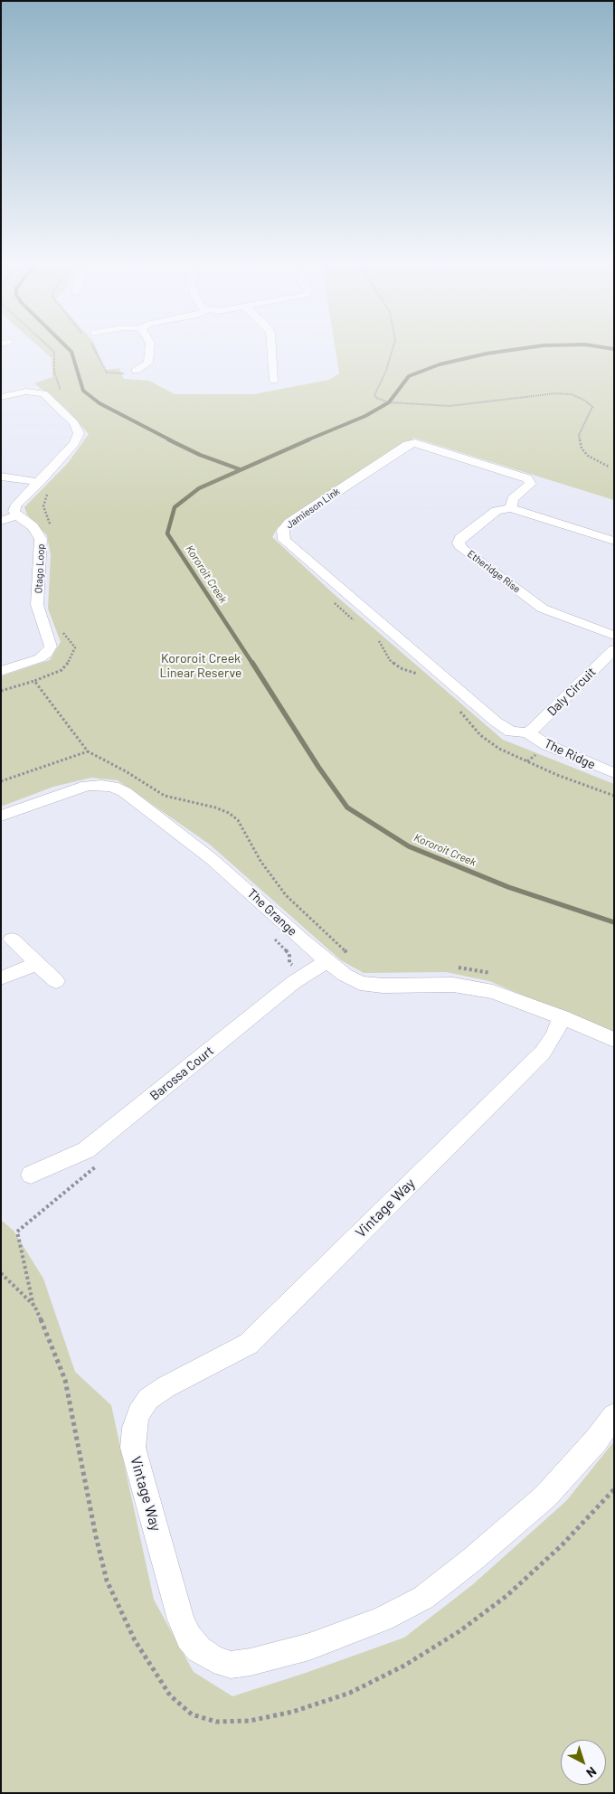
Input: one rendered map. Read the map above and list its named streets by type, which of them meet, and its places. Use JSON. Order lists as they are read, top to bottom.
{
  "streets": {
    "street": [
      "Jamieson Link",
      "Otago Loop",
      "Etheridge Rise",
      "Daly Circuit",
      "The Ridge",
      "The Grange",
      "Barossa Court",
      "Vintage Way"
    ]
  },
  "crossings": [
    ["Jamieson Link", "Etheridge Rise"],
    ["Jamieson Link", "Daly Circuit"],
    ["Jamieson Link", "The Ridge"],
    ["Daly Circuit", "The Ridge"],
    ["The Grange", "Barossa Court"],
    ["The Grange", "Vintage Way"]
  ],
  "water": ["Kororoit Creek"],
  "parks": ["Kororoit Creek Linear Reserve"],
  "north": "bottom right"
}
